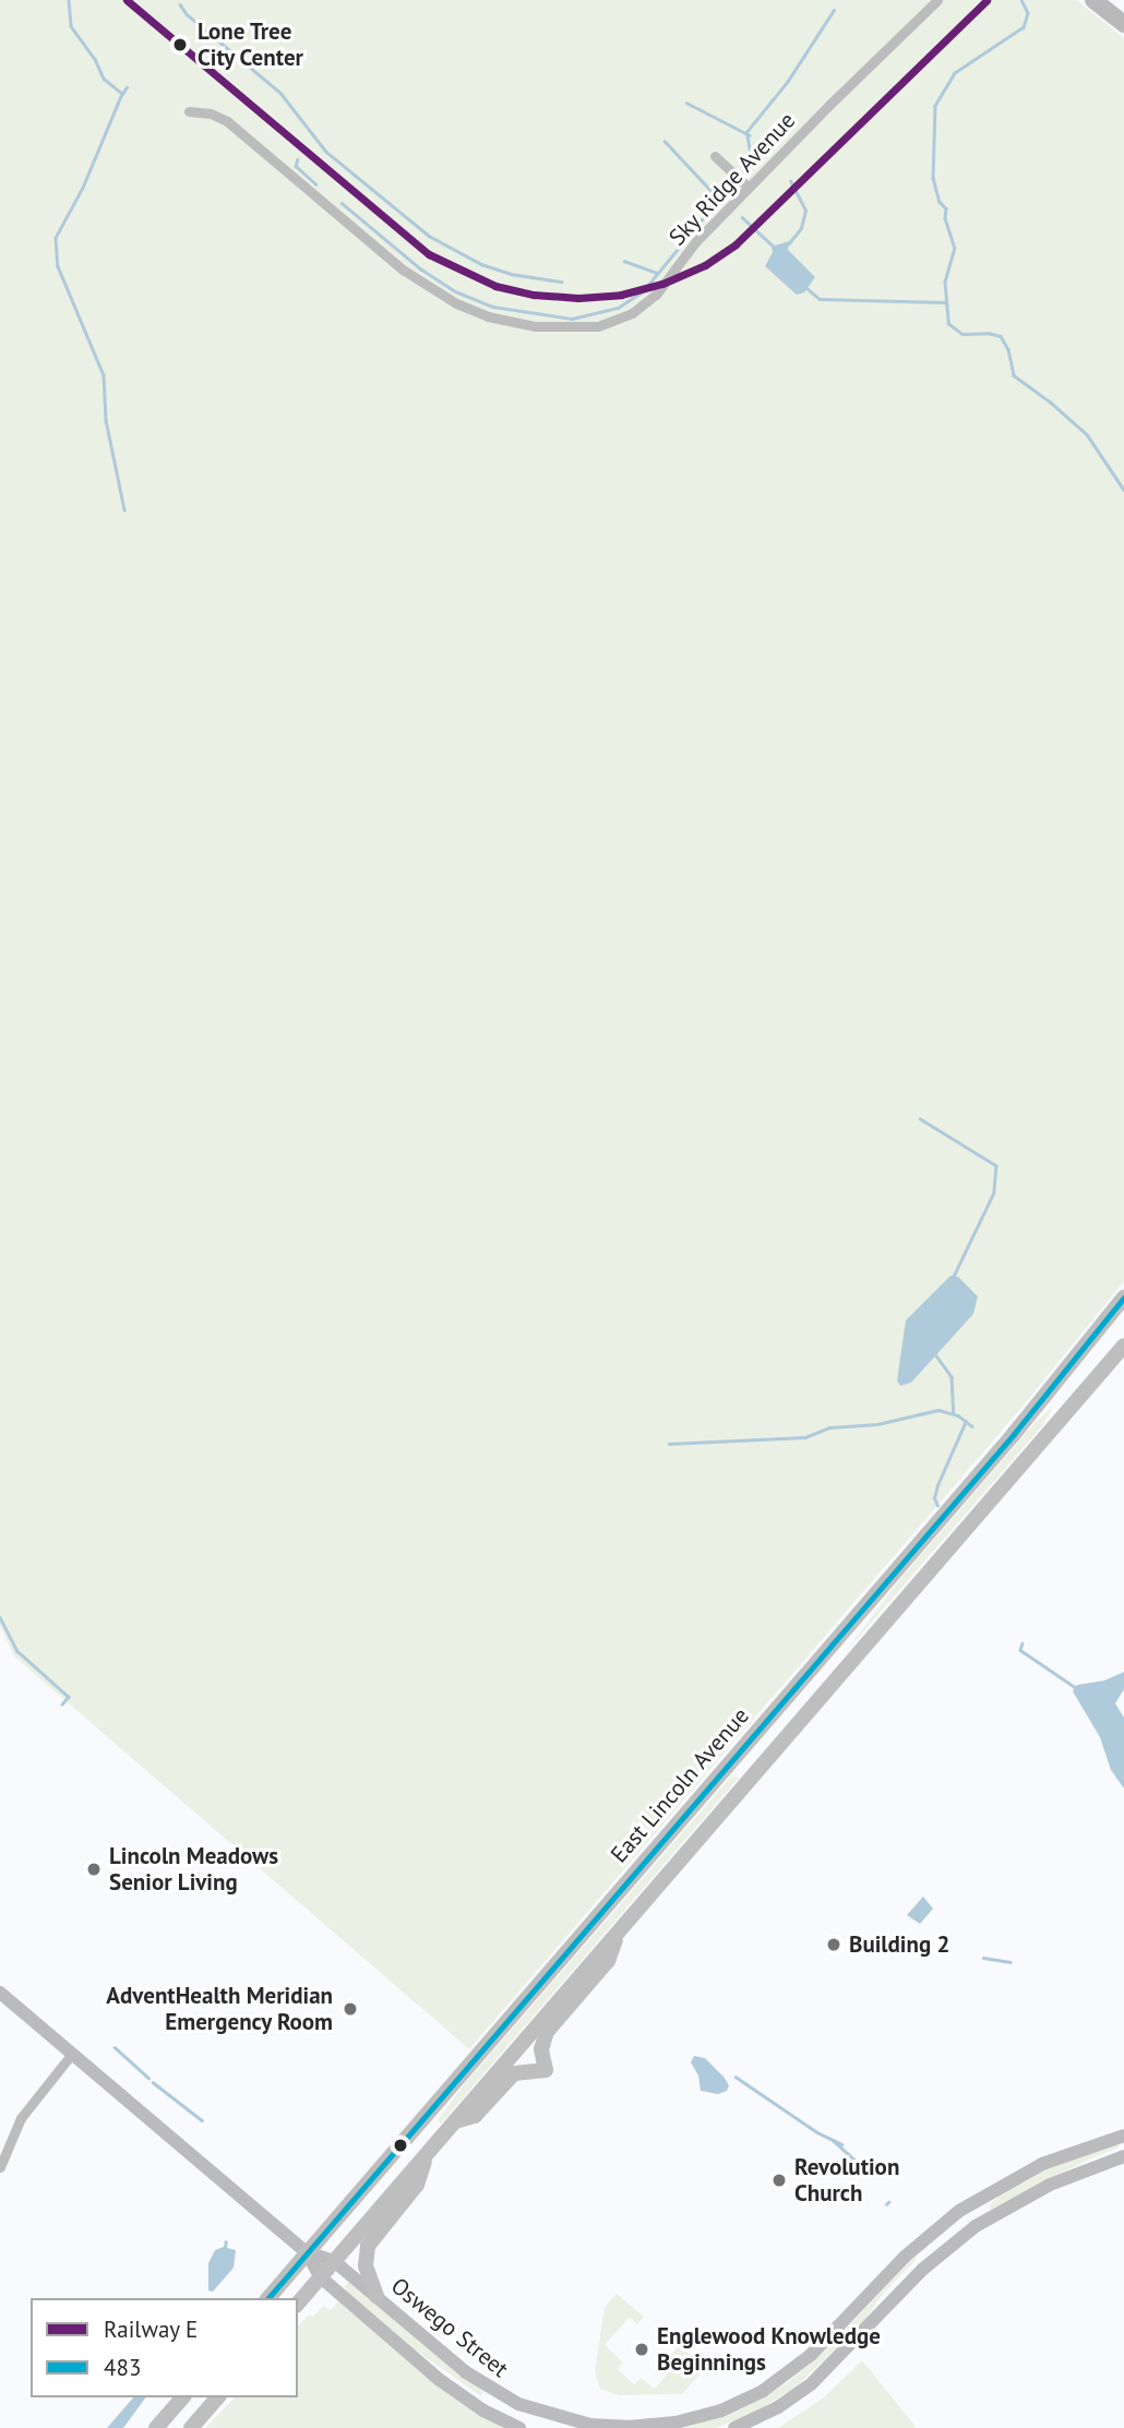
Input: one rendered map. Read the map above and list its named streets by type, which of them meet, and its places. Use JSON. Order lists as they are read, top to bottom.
{
  "streets": {
    "main road": ["East Lincoln Avenue", "Oswego Street"],
    "street": ["Sky Ridge Avenue"]
  },
  "crossings": [
    ["East Lincoln Avenue", "Oswego Street"]
  ],
  "places": [
    "Lone Tree City Center",
    "Lincoln Meadows Senior Living",
    "Building 2",
    "AdventHealth Meridian Emergency Room",
    "Revolution Church",
    "Englewood Knowledge Beginnings"
  ],
  "lines": ["rail line E", "transit line 483"],
  "legend": ["Railway E", "483"]
}
